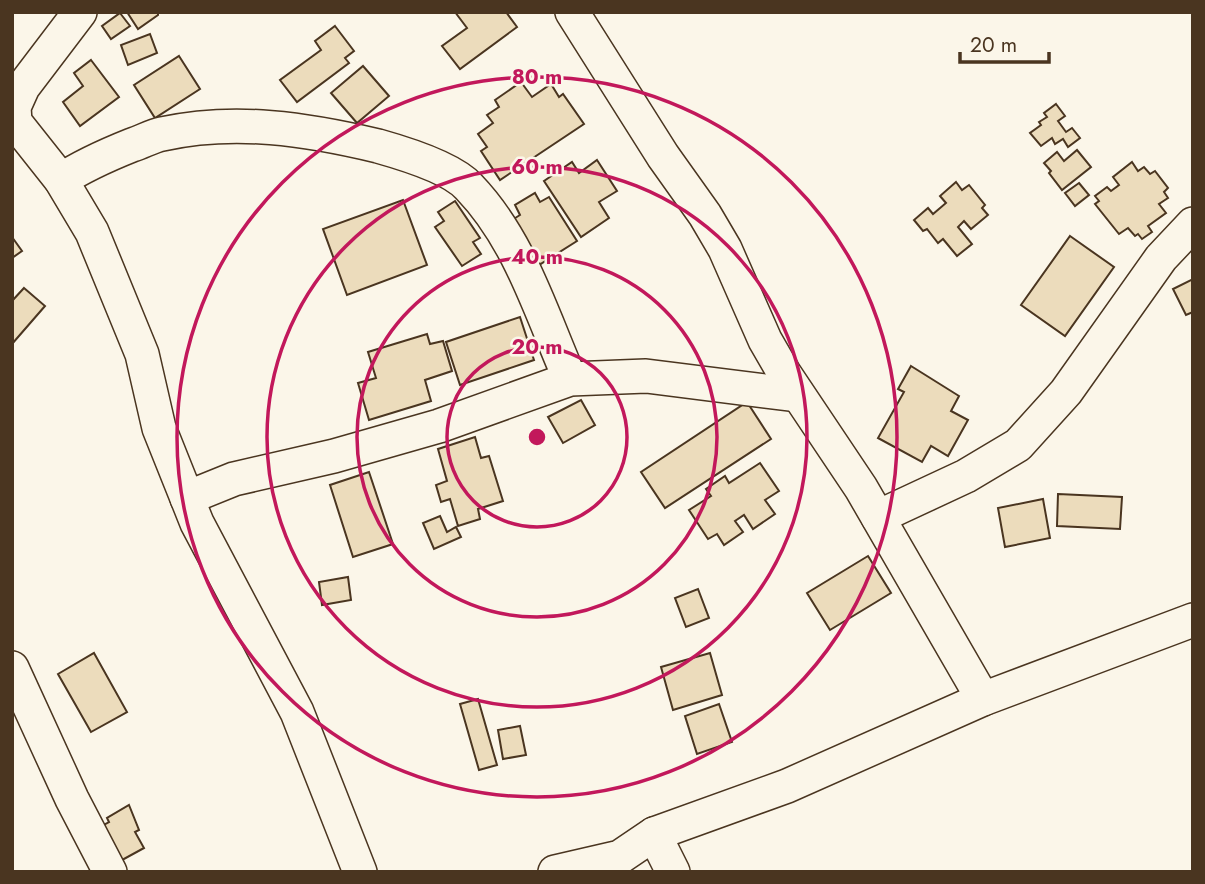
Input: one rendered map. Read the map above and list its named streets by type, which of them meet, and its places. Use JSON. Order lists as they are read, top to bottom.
{
  "scale_bar": "20 m",
  "rings": [
    "80 m",
    "60 m",
    "40 m",
    "20 m"
  ]
}
